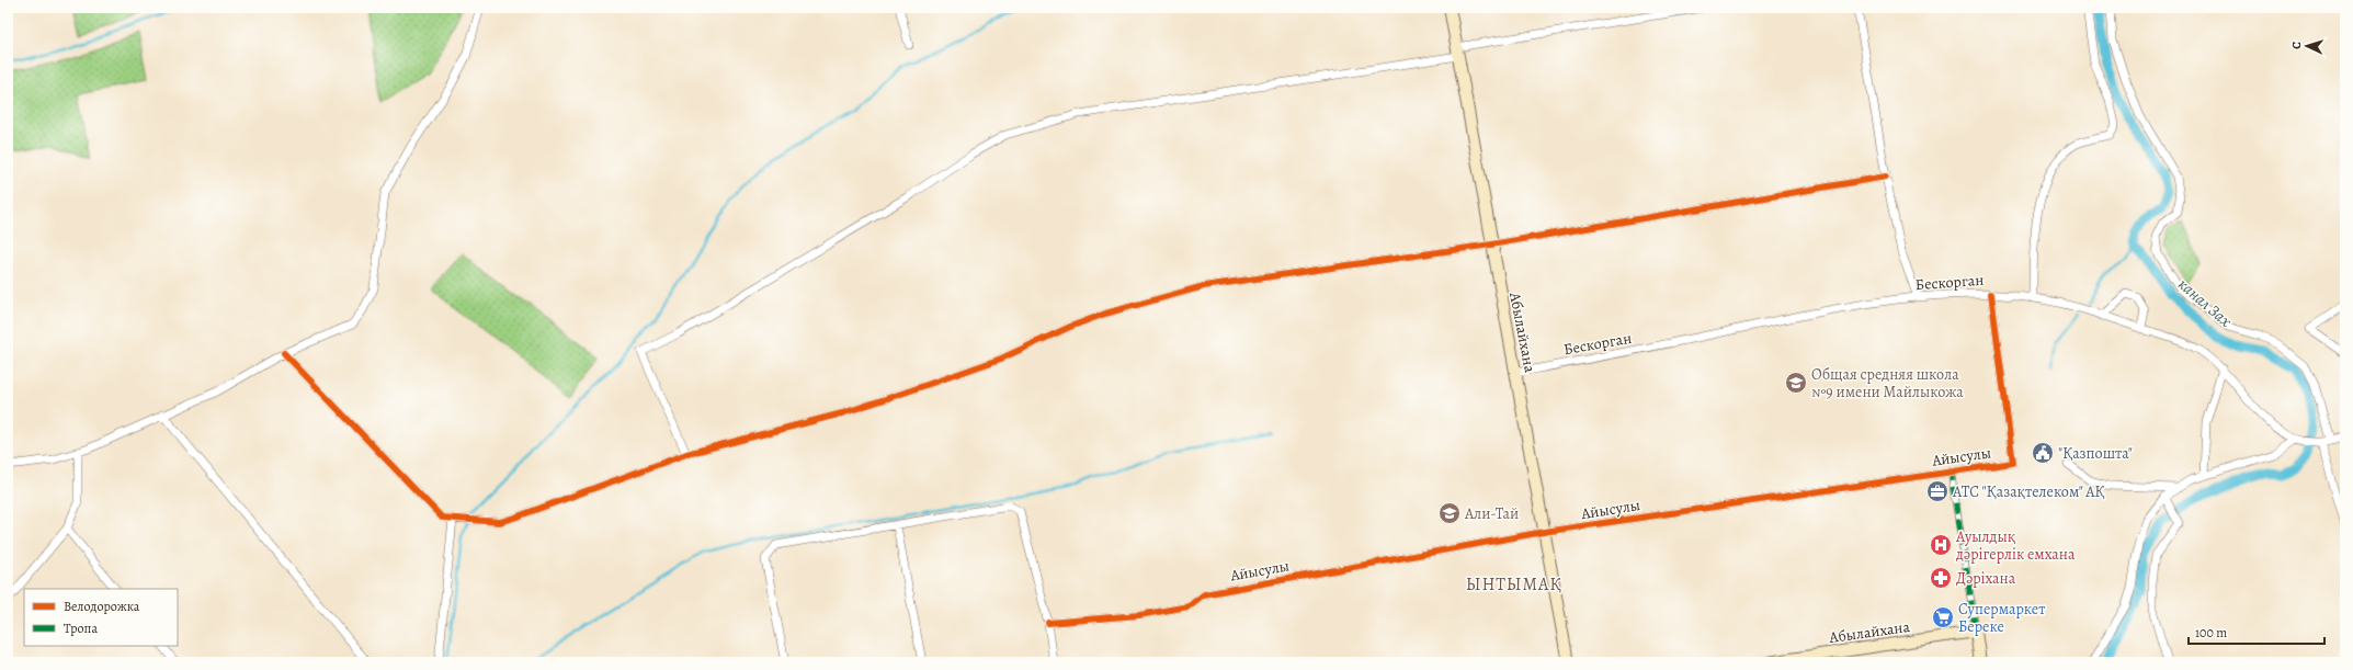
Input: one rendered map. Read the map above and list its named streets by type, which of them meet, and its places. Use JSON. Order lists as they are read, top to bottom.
{
  "streets": {
    "main road": ["Абылайхана"],
    "street": ["Бескорган", "Айысулы"]
  },
  "crossings": [
    ["Бескорган", "Абылайхана"],
    ["Бескорган", "Айысулы"],
    ["Абылайхана", "Айысулы"]
  ],
  "districts": ["ЫНТЫМАҚ"],
  "water": ["канал Зах"],
  "places": {
    "school or university": ["Общая средняя школа №9 имени Майлыкожа", "Али-Тай"],
    "public building": ["\"Қазпошта\""],
    "office": ["АТС \"Қазақтелеком\" АҚ"],
    "hospital": ["Ауылдық дәрігерлік емхана"],
    "pharmacy": ["Дәріхана"],
    "supermarket": ["Супермаркет Береке"]
  },
  "legend": ["Велодорожка", "Тропа"],
  "scale_bar": "100 m",
  "north": "left"
}
